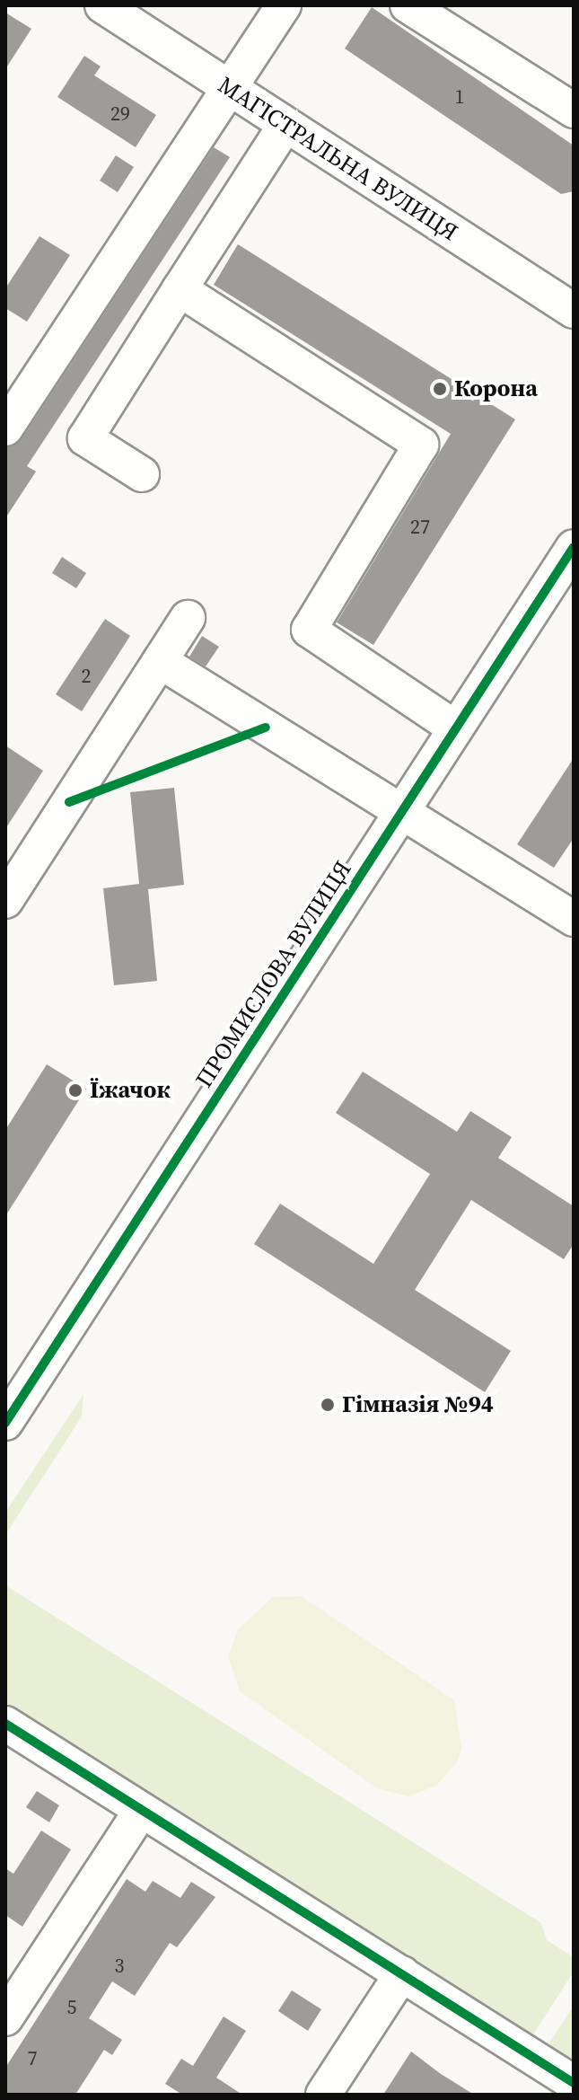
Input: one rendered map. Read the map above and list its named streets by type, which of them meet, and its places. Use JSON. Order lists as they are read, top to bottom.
{
  "streets": {
    "street": ["МАГІСТРАЛЬНА ВУЛИЦЯ", "ПРОМИСЛОВА ВУЛИЦЯ"]
  },
  "places": ["Корона", "Їжачок", "Гімназія №94"],
  "house_numbers": [
    "1",
    "29",
    "27",
    "2",
    "3",
    "5",
    "7"
  ]
}
